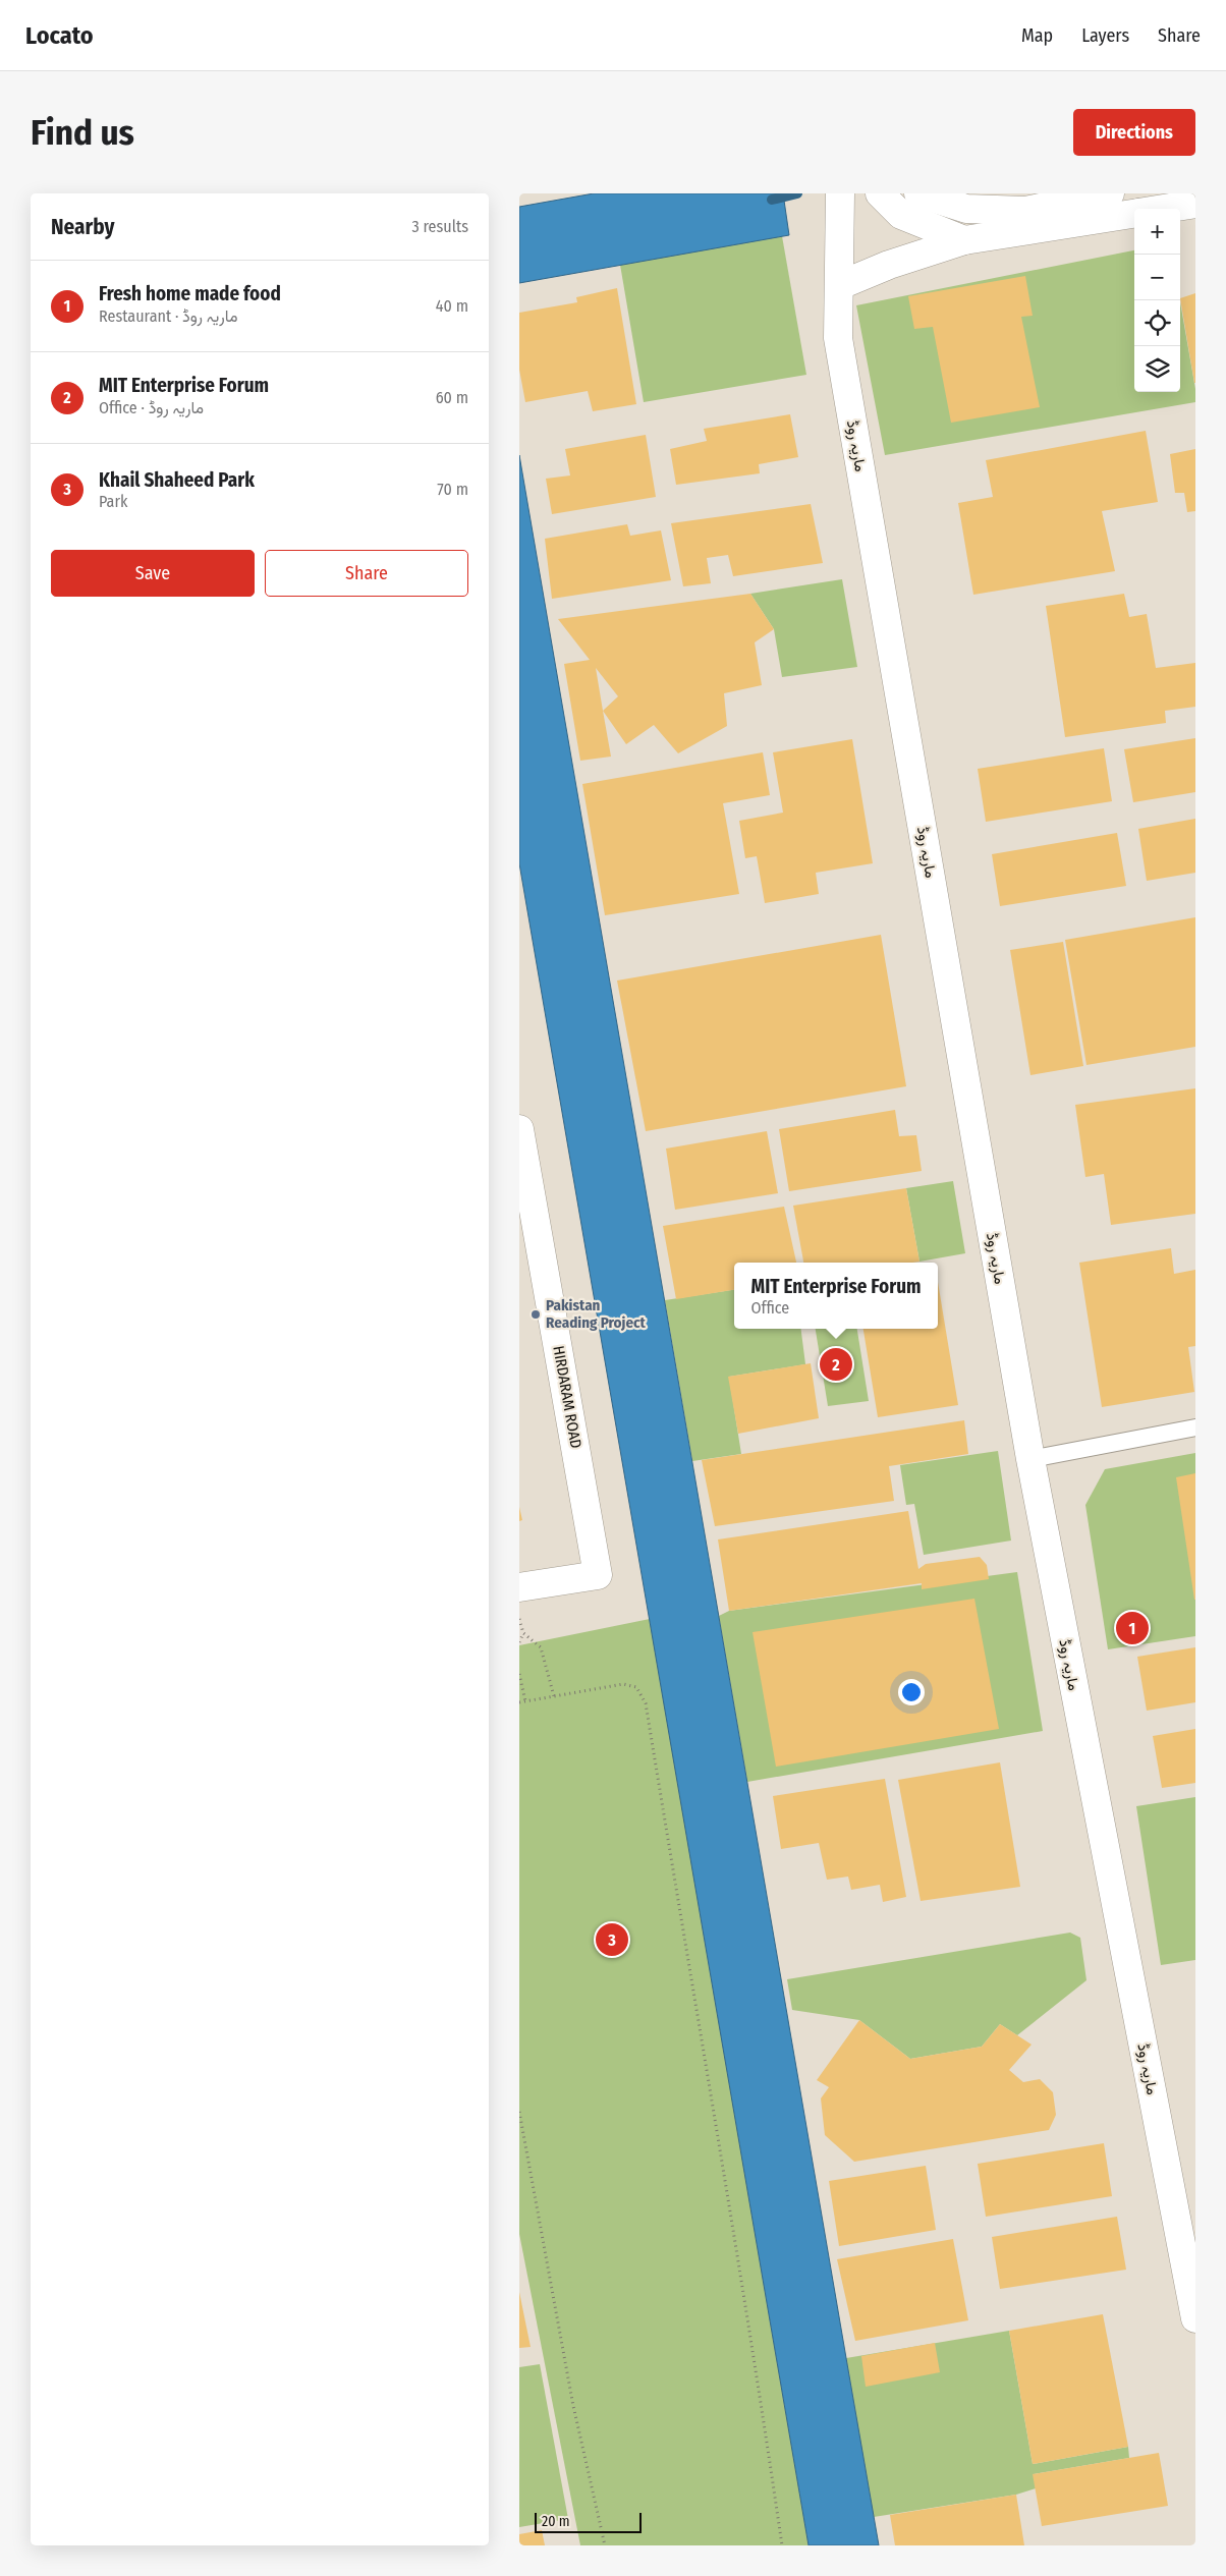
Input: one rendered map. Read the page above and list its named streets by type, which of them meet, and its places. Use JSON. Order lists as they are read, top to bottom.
{
  "streets": {
    "street": ["ماریہ روڈ", "HIRDARAM ROAD"]
  },
  "places": ["Pakistan Reading Project"],
  "scale_bar": "20 m",
  "page": {
    "header": "Locato",
    "nav": ["Map", "Layers", "Share"],
    "buttons": [
      "Directions",
      ["Save", "Share"]
    ],
    "title": "Find us",
    "heading": ["Nearby", "3 results"],
    "map_buttons": ["+", "−"],
    "list": [
      {
        "mark": "1",
        "name": "Fresh home made food",
        "note": "Restaurant · ماریہ روڈ",
        "value": "40 m"
      },
      {
        "mark": "2",
        "name": "MIT Enterprise Forum",
        "note": "Office · ماریہ روڈ",
        "value": "60 m"
      },
      {
        "mark": "3",
        "name": "Khail Shaheed Park",
        "note": "Park",
        "value": "70 m"
      }
    ],
    "popup": ["MIT Enterprise Forum", "Office"],
    "pins": ["2", "1", "3"],
    "scale": "20 m"
  }
}
